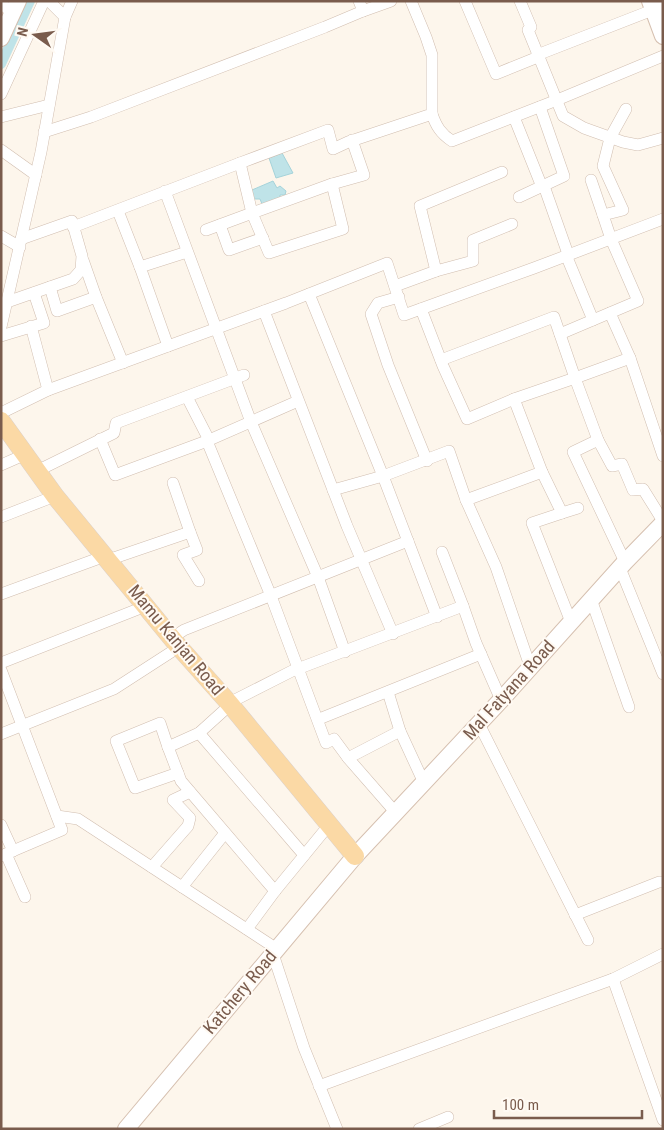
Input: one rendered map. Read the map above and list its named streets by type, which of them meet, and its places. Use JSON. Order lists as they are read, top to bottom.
{
  "streets": {
    "main road": ["Mamu Kanjan Road", "Mal Fatyana Road", "Katchery Road"]
  },
  "crossings": [
    ["Mamu Kanjan Road", "Mal Fatyana Road"],
    ["Mamu Kanjan Road", "Katchery Road"],
    ["Mal Fatyana Road", "Katchery Road"]
  ],
  "scale_bar": "100 m",
  "north": "left"
}
